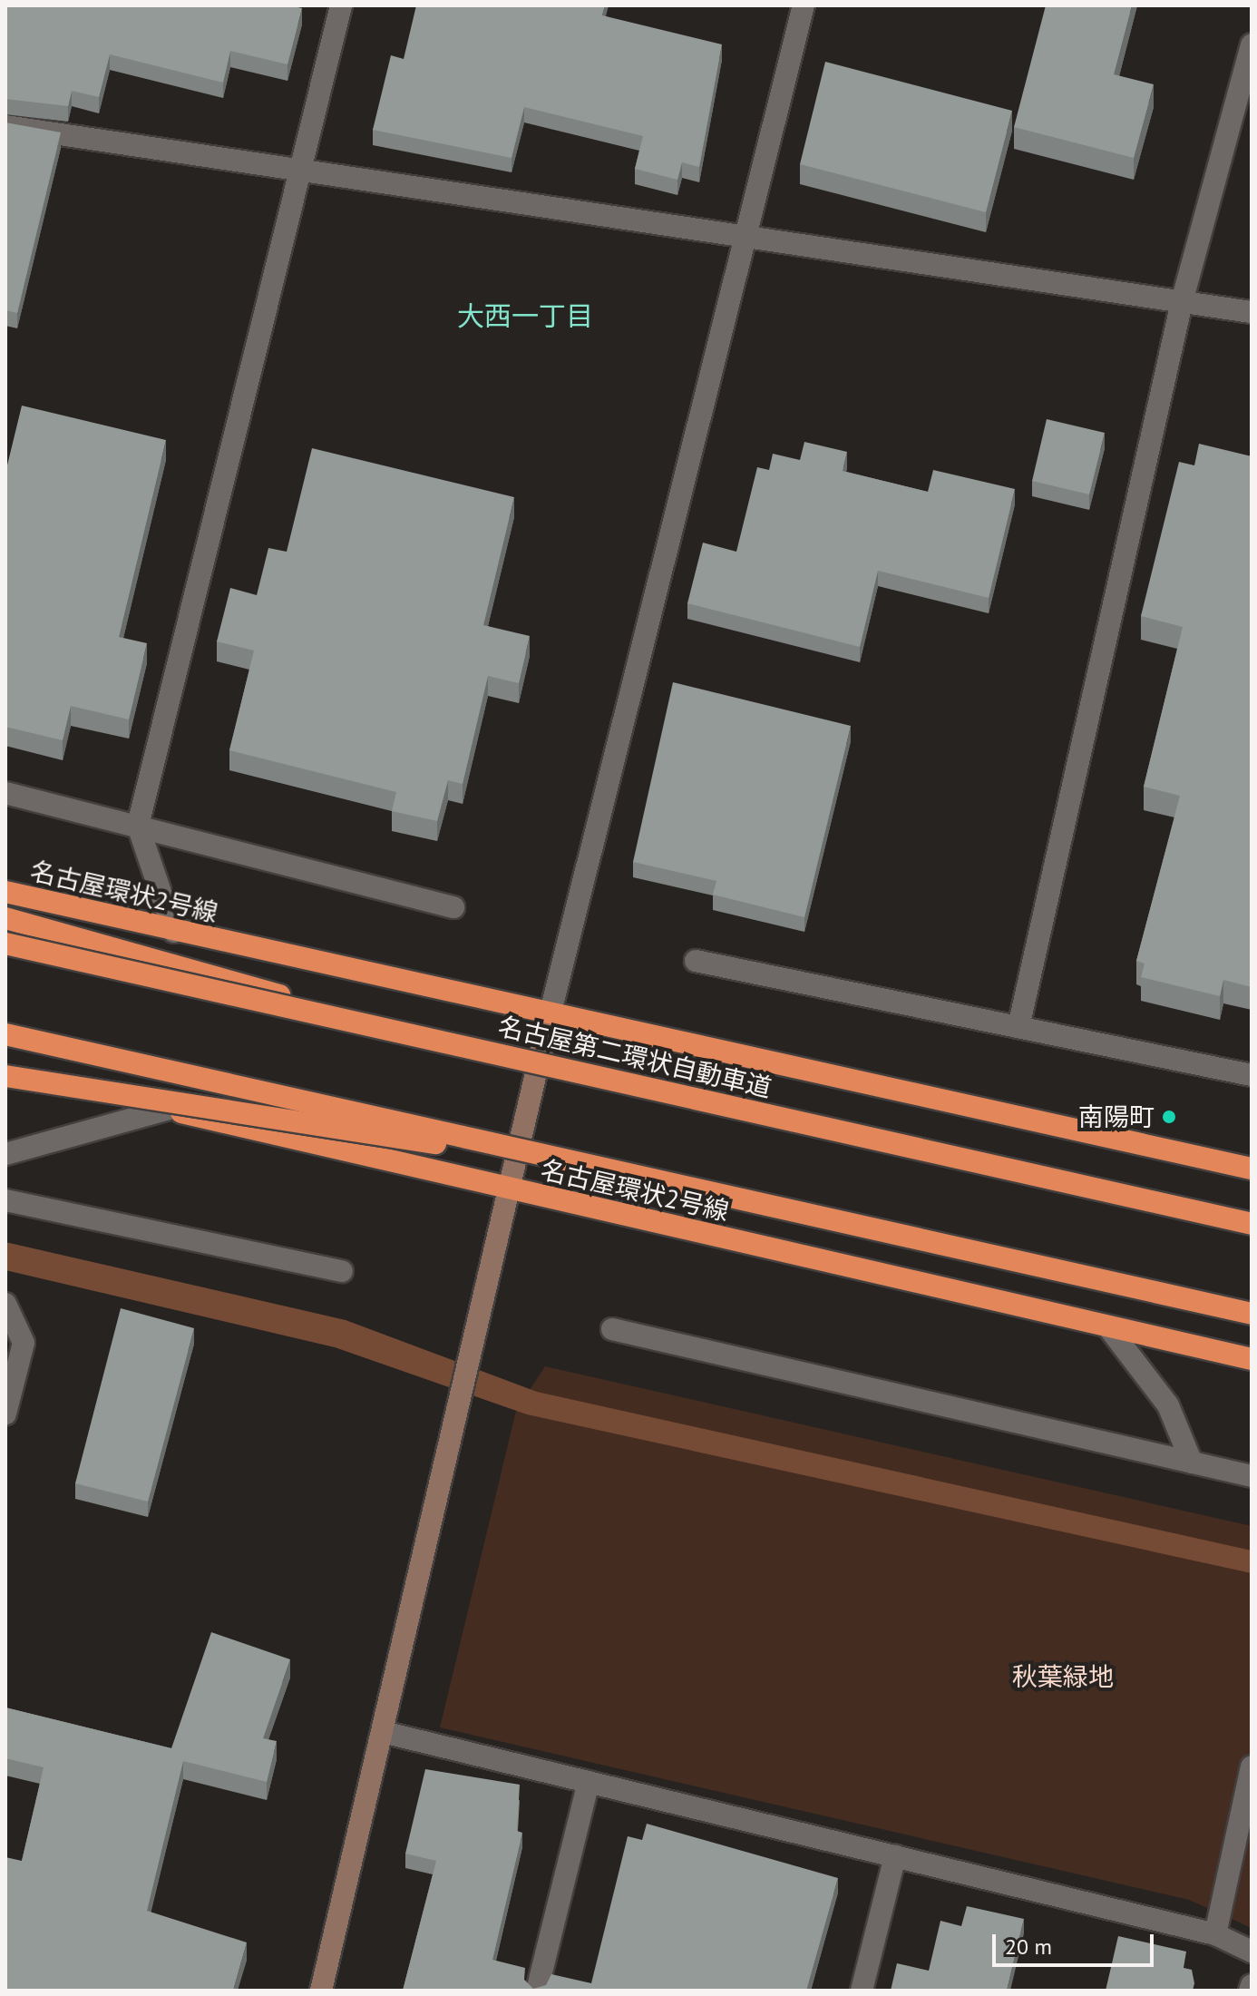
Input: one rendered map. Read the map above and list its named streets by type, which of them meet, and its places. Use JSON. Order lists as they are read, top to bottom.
{
  "streets": {
    "highway": ["名古屋環状2号線", "名古屋第二環状自動車道"]
  },
  "districts": ["大西一丁目"],
  "parks": ["秋葉緑地"],
  "places": ["南陽町"],
  "scale_bar": "20 m"
}
